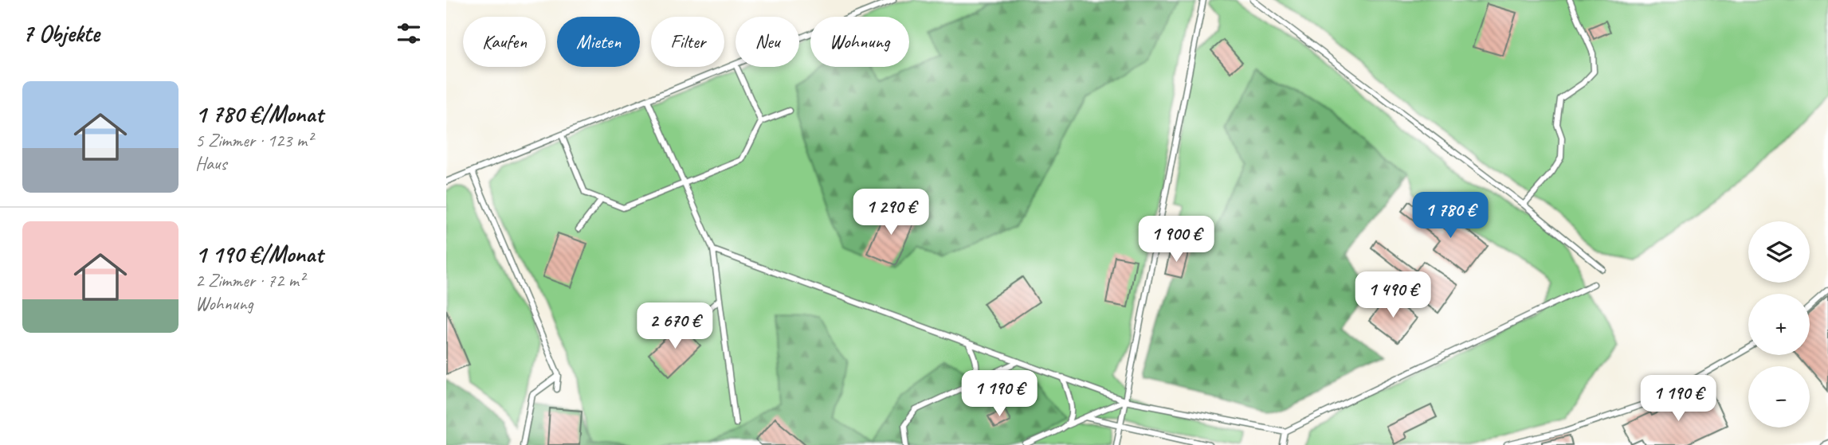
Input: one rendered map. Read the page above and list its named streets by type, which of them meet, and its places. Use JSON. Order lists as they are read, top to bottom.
{
  "page": {
    "heading": "7 Objekte",
    "chip": [
      "Kaufen",
      "Mieten",
      "Filter",
      "Neu",
      "Wohnung"
    ],
    "list": [
      {
        "name": "1 780 €/Monat",
        "note": "5 Zimmer · 123 m² · Haus"
      },
      {
        "name": "1 190 €/Monat",
        "note": "2 Zimmer · 72 m² · Wohnung"
      }
    ],
    "price": [
      "1 290 €",
      "1 780 €",
      "1 900 €",
      "1 490 €",
      "2 670 €",
      "1 190 €",
      "1 190 €"
    ],
    "map_buttons": ["+", "−"]
  }
}
